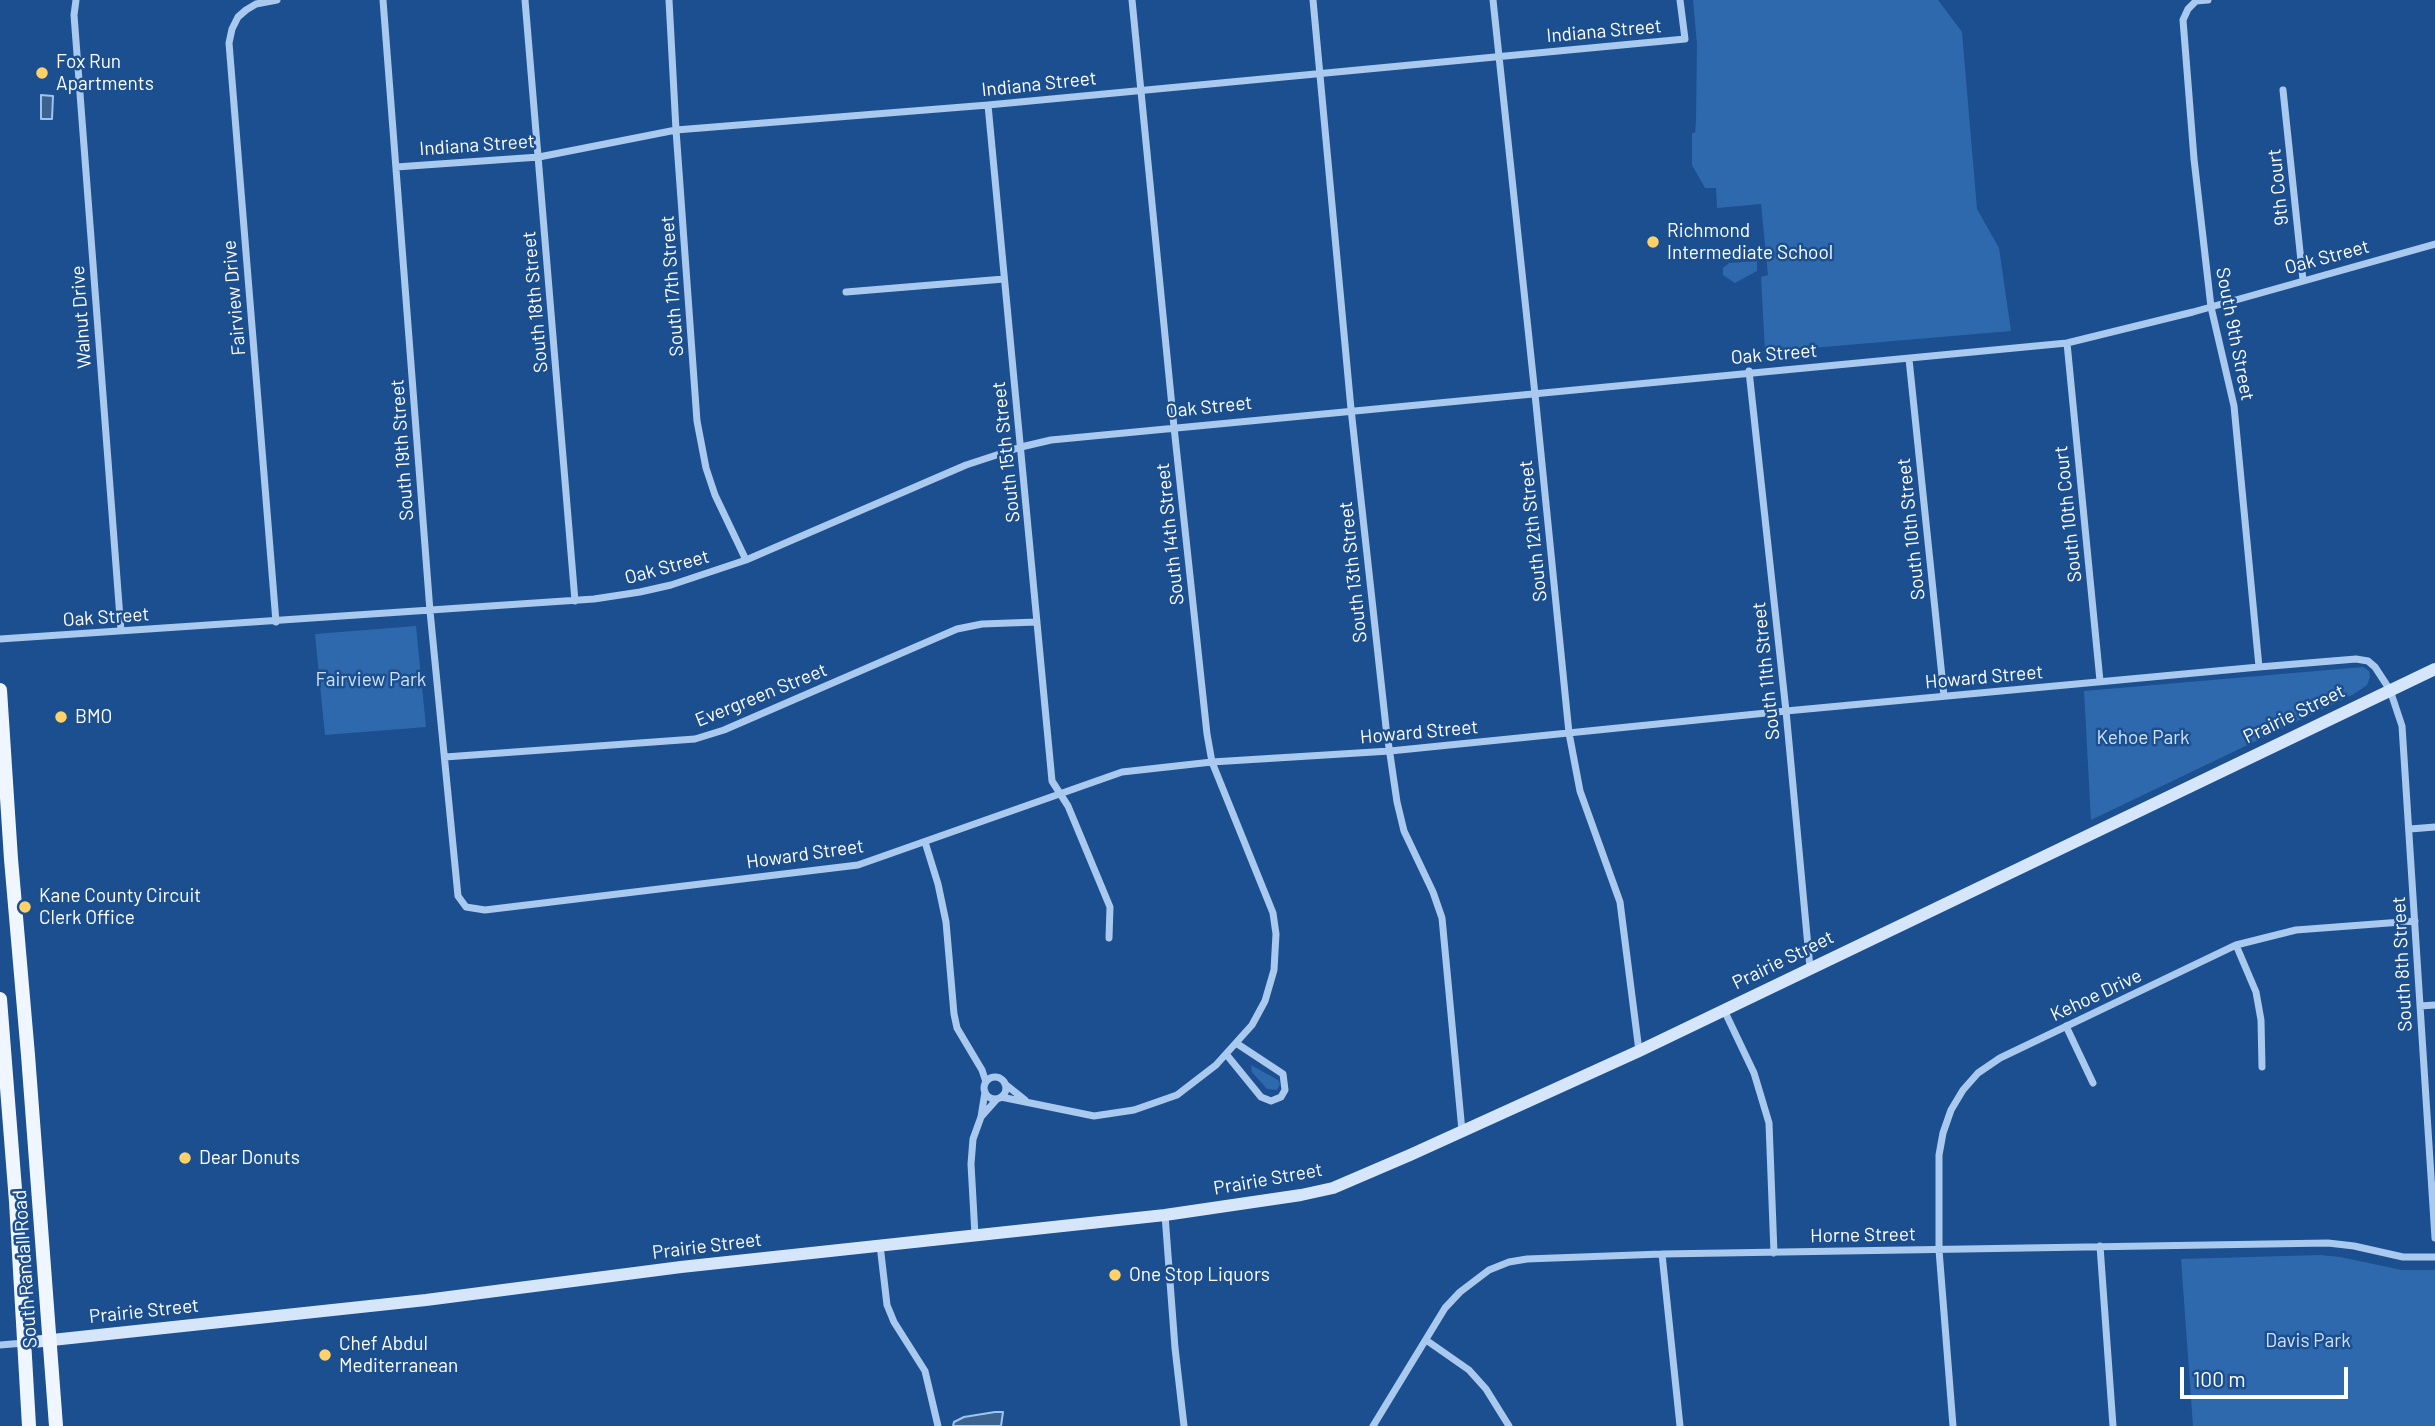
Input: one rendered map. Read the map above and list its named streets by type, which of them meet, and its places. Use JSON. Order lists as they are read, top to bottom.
{
  "streets": {
    "main road": ["South Randall Road"],
    "street": [
      "Indiana Street",
      "9th Court",
      "Oak Street",
      "South 17th Street",
      "Fairview Drive",
      "South 18th Street",
      "Walnut Drive",
      "South 9th Street",
      "South 19th Street",
      "South 15th Street",
      "South 10th Court",
      "South 10th Street",
      "South 12th Street",
      "South 14th Street",
      "South 13th Street",
      "South 11th Street",
      "Howard Street",
      "Evergreen Street",
      "Prairie Street",
      "South 8th Street",
      "Kehoe Drive",
      "Horne Street"
    ]
  },
  "crossings": [
    ["Indiana Street", "South 17th Street"],
    ["Indiana Street", "South 18th Street"],
    ["Indiana Street", "South 19th Street"],
    ["Indiana Street", "South 15th Street"],
    ["Indiana Street", "South 12th Street"],
    ["Indiana Street", "South 14th Street"],
    ["Indiana Street", "South 13th Street"],
    ["9th Court", "Oak Street"],
    ["Oak Street", "South 17th Street"],
    ["Oak Street", "Fairview Drive"],
    ["Oak Street", "South 18th Street"],
    ["Oak Street", "Walnut Drive"],
    ["Oak Street", "South 9th Street"],
    ["Oak Street", "South 19th Street"],
    ["Oak Street", "South 15th Street"],
    ["Oak Street", "South 10th Court"],
    ["Oak Street", "South 10th Street"],
    ["Oak Street", "South 12th Street"],
    ["Oak Street", "South 14th Street"],
    ["Oak Street", "South 13th Street"],
    ["Oak Street", "South 11th Street"],
    ["South 9th Street", "Howard Street"],
    ["South 19th Street", "Howard Street"],
    ["South 19th Street", "Evergreen Street"],
    ["South 15th Street", "Howard Street"],
    ["South 15th Street", "Evergreen Street"],
    ["South 10th Court", "Howard Street"],
    ["South 10th Street", "Howard Street"],
    ["South 12th Street", "Howard Street"],
    ["South 12th Street", "Prairie Street"],
    ["South 14th Street", "Howard Street"],
    ["South 13th Street", "Howard Street"],
    ["South 13th Street", "Prairie Street"],
    ["South 11th Street", "Howard Street"],
    ["South 11th Street", "Prairie Street"],
    ["Howard Street", "Prairie Street"],
    ["Howard Street", "South 8th Street"],
    ["Prairie Street", "South 8th Street"],
    ["Prairie Street", "South Randall Road"],
    ["South 8th Street", "Kehoe Drive"],
    ["Kehoe Drive", "Horne Street"]
  ],
  "parks": ["Fairview Park", "Kehoe Park", "Davis Park"],
  "places": [
    "Fox Run Apartments",
    "Richmond Intermediate School",
    "BMO",
    "Kane County Circuit Clerk Office",
    "Dear Donuts",
    "One Stop Liquors",
    "Chef Abdul Mediterranean"
  ],
  "scale_bar": "100 m"
}
